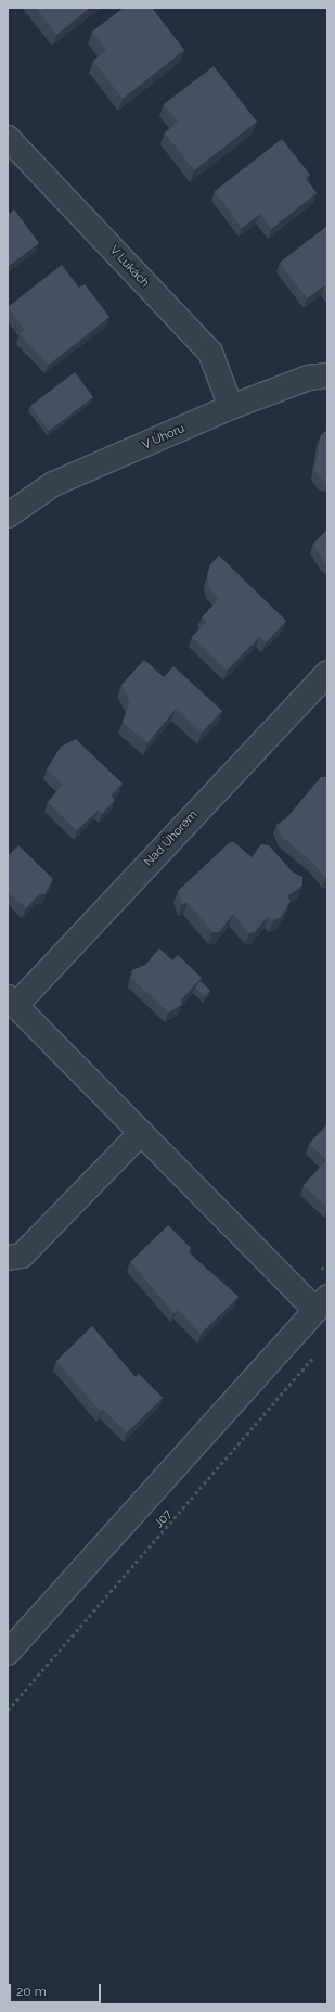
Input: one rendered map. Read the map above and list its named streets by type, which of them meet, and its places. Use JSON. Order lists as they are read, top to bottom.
{
  "streets": {
    "street": ["V Lukách", "V Úhoru", "Nad Úhorem"],
    "path": ["J07"]
  },
  "crossings": [
    ["V Lukách", "V Úhoru"]
  ],
  "scale_bar": "20 m"
}
